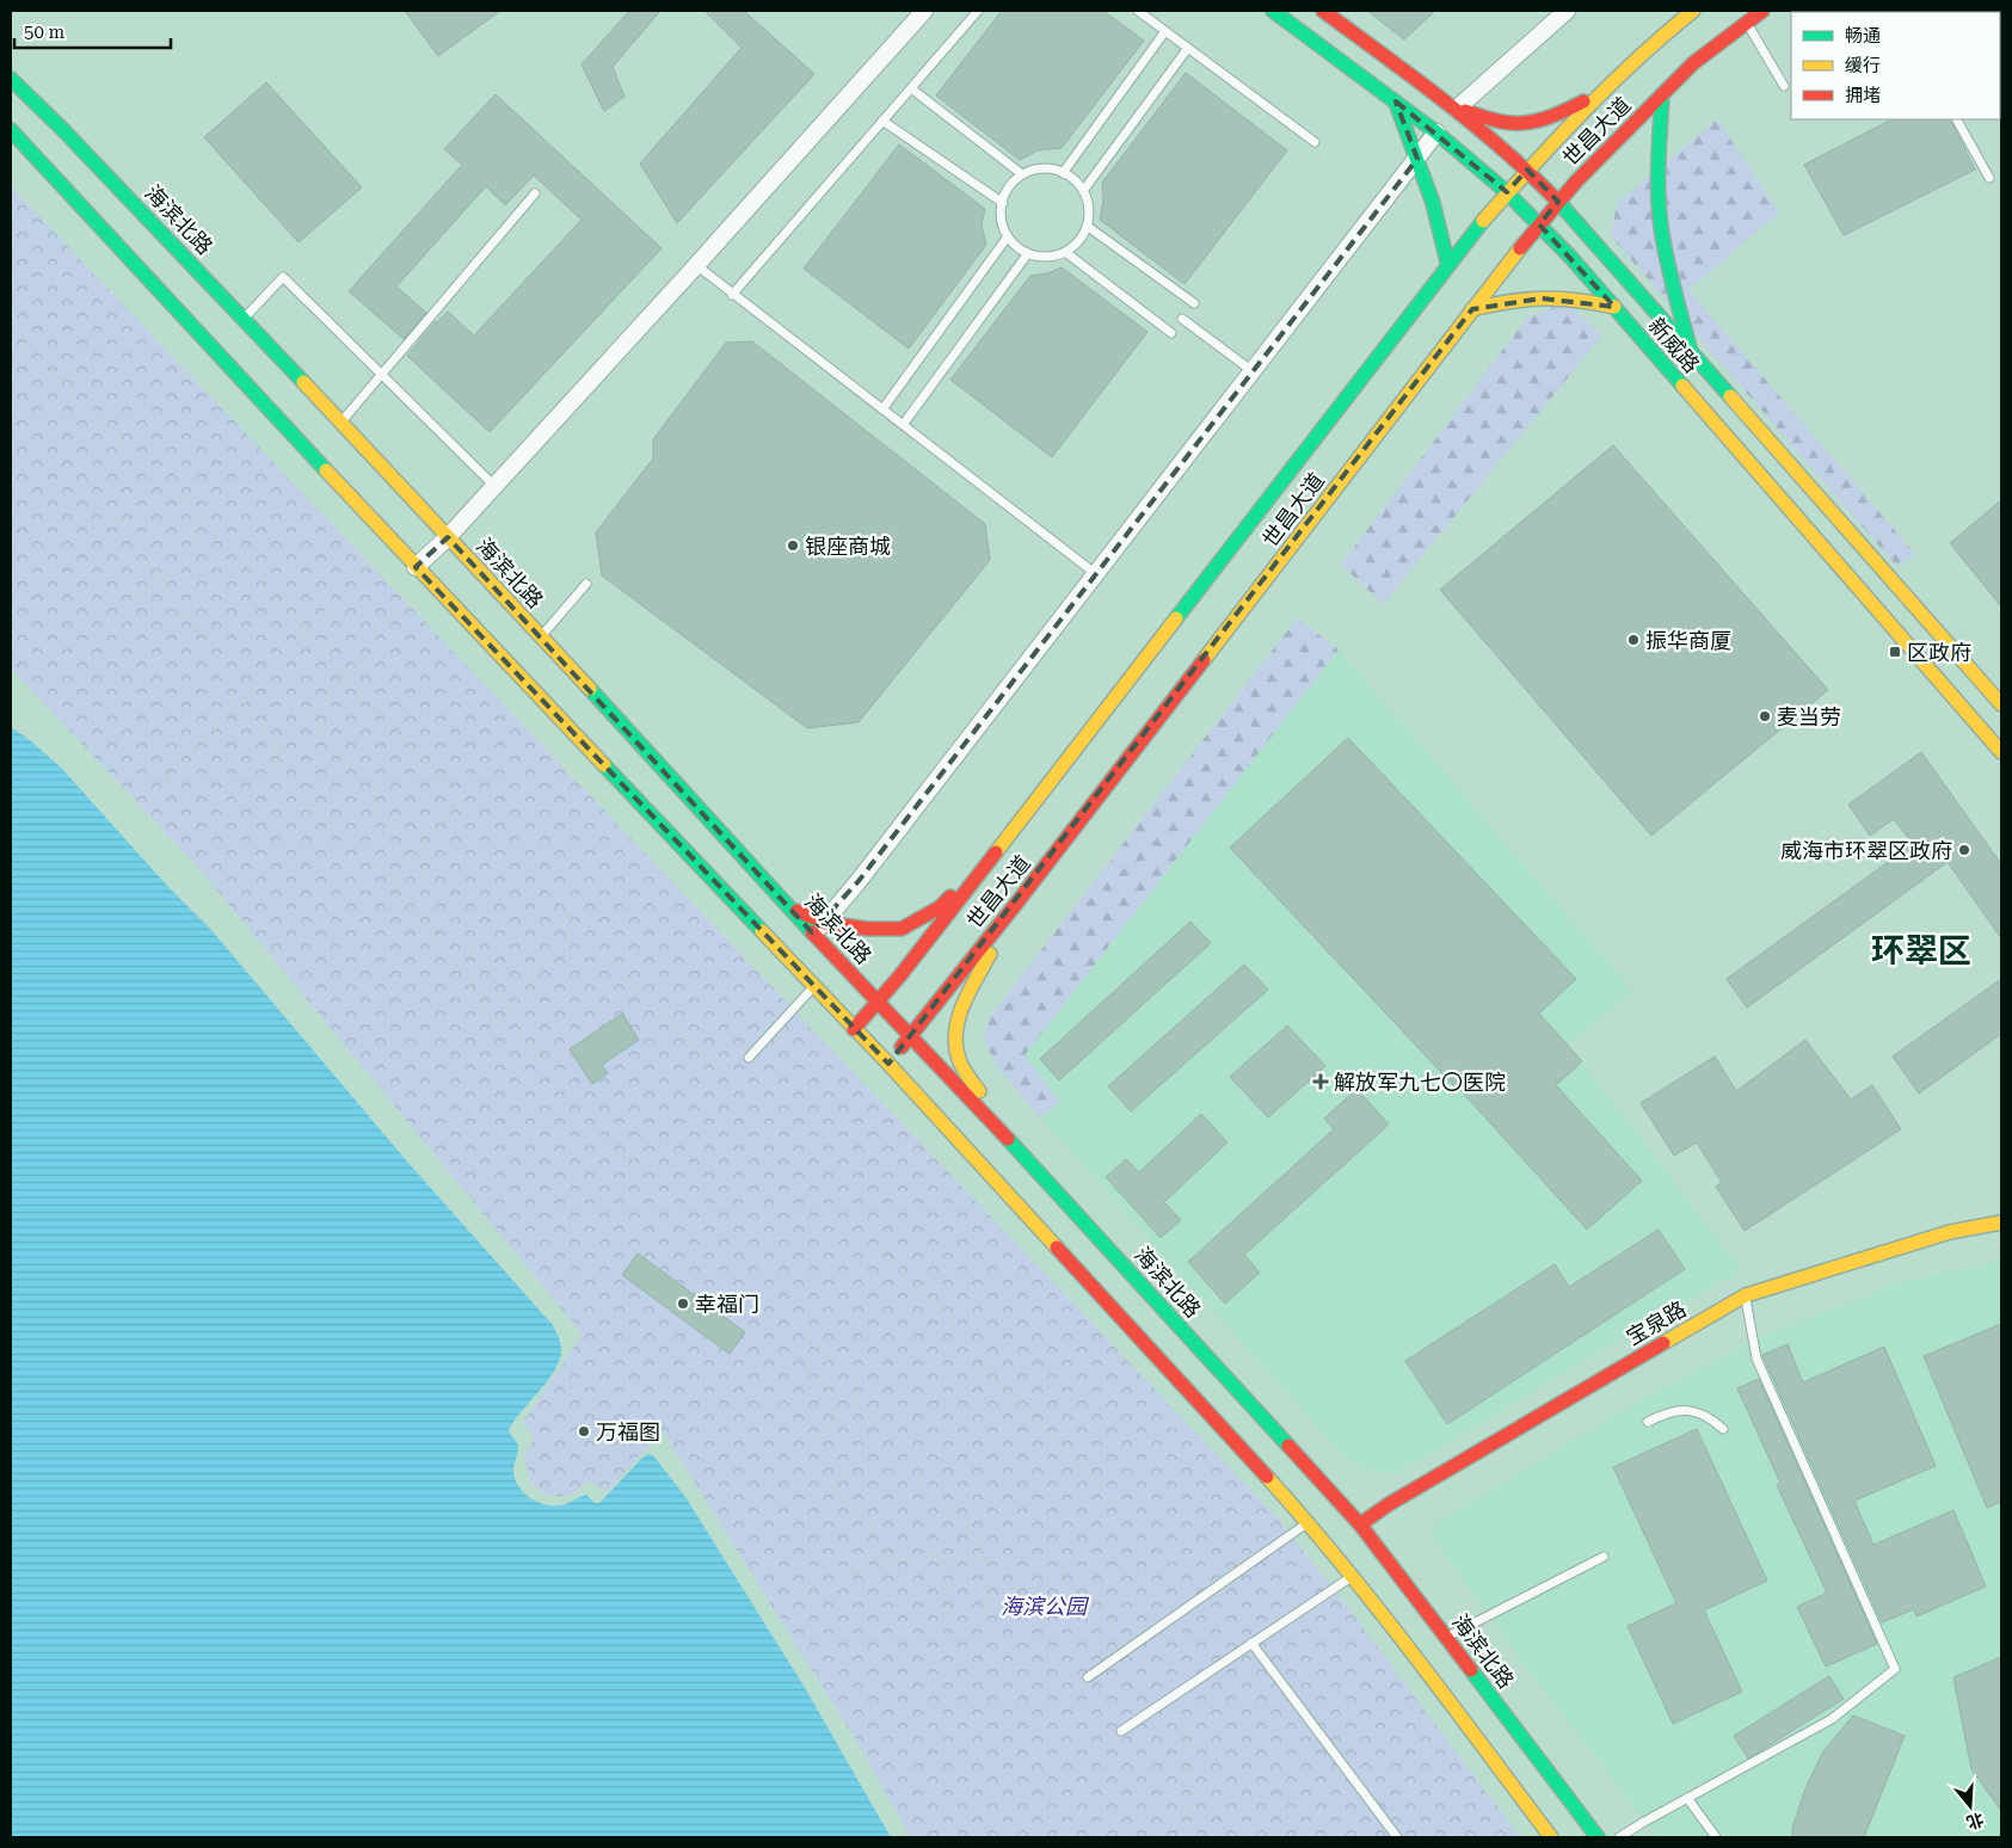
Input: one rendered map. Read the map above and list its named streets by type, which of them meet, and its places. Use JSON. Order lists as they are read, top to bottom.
{
  "streets": {
    "main road": [
      "世昌大道",
      "海滨北路",
      "新威路",
      "宝泉路"
    ]
  },
  "crossings": [
    ["世昌大道", "海滨北路"],
    ["世昌大道", "新威路"],
    ["海滨北路", "宝泉路"]
  ],
  "districts": ["环翠区"],
  "parks": ["海滨公园"],
  "places": {
    "other": [
      "银座商城",
      "振华商厦",
      "麦当劳",
      "威海市环翠区政府",
      "幸福门",
      "万福图"
    ],
    "transit": ["区政府"],
    "health": ["解放军九七〇医院"]
  },
  "legend": ["畅通", "缓行", "拥堵"],
  "scale_bar": "50 m",
  "north": "bottom"
}
